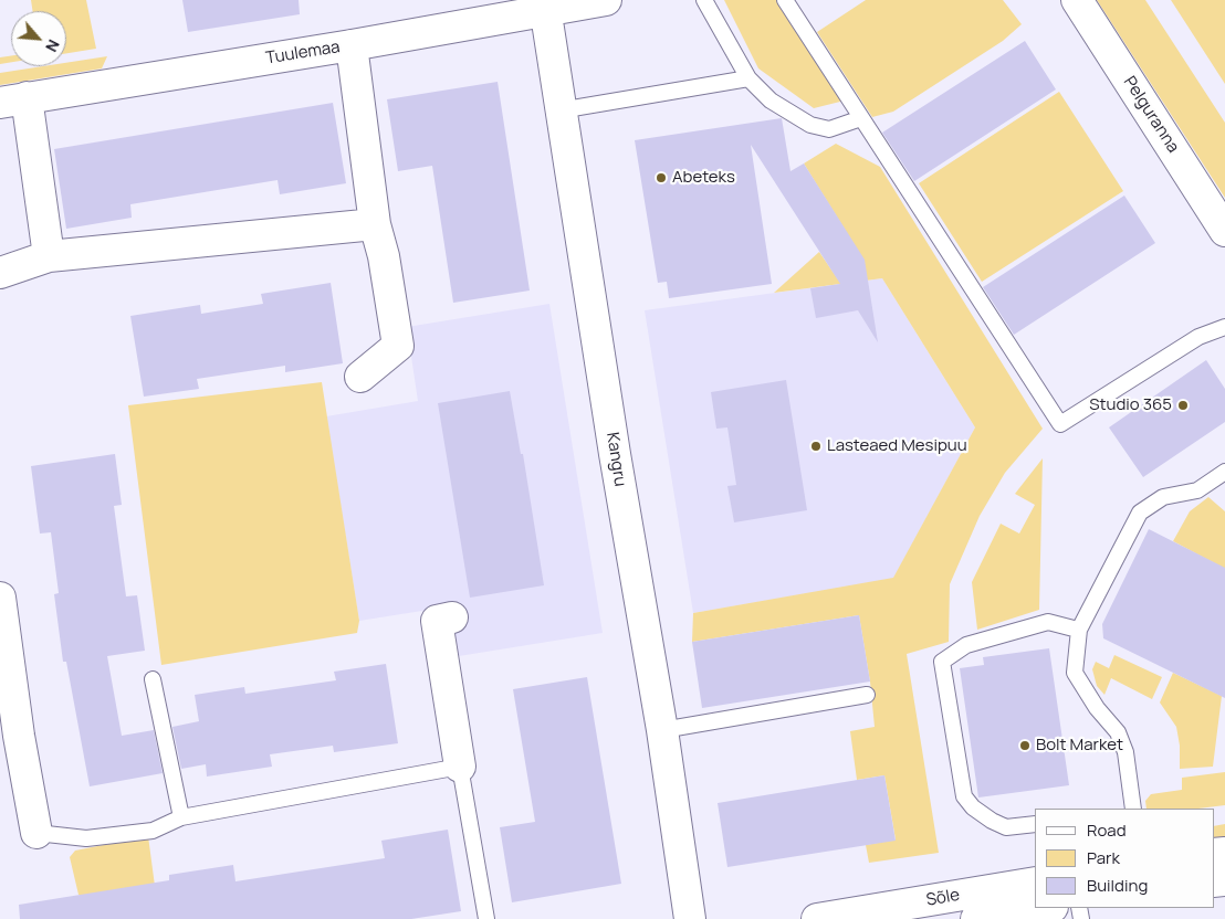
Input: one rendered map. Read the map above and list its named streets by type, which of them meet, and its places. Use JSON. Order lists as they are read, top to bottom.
{
  "streets": {
    "street": [
      "Tuulemaa",
      "Pelguranna",
      "Kangru",
      "Sõle"
    ]
  },
  "crossings": [
    ["Tuulemaa", "Kangru"]
  ],
  "places": [
    "Abeteks",
    "Studio 365",
    "Lasteaed Mesipuu",
    "Bolt Market"
  ],
  "legend": ["Road", "Park", "Building"],
  "north": "bottom right"
}
